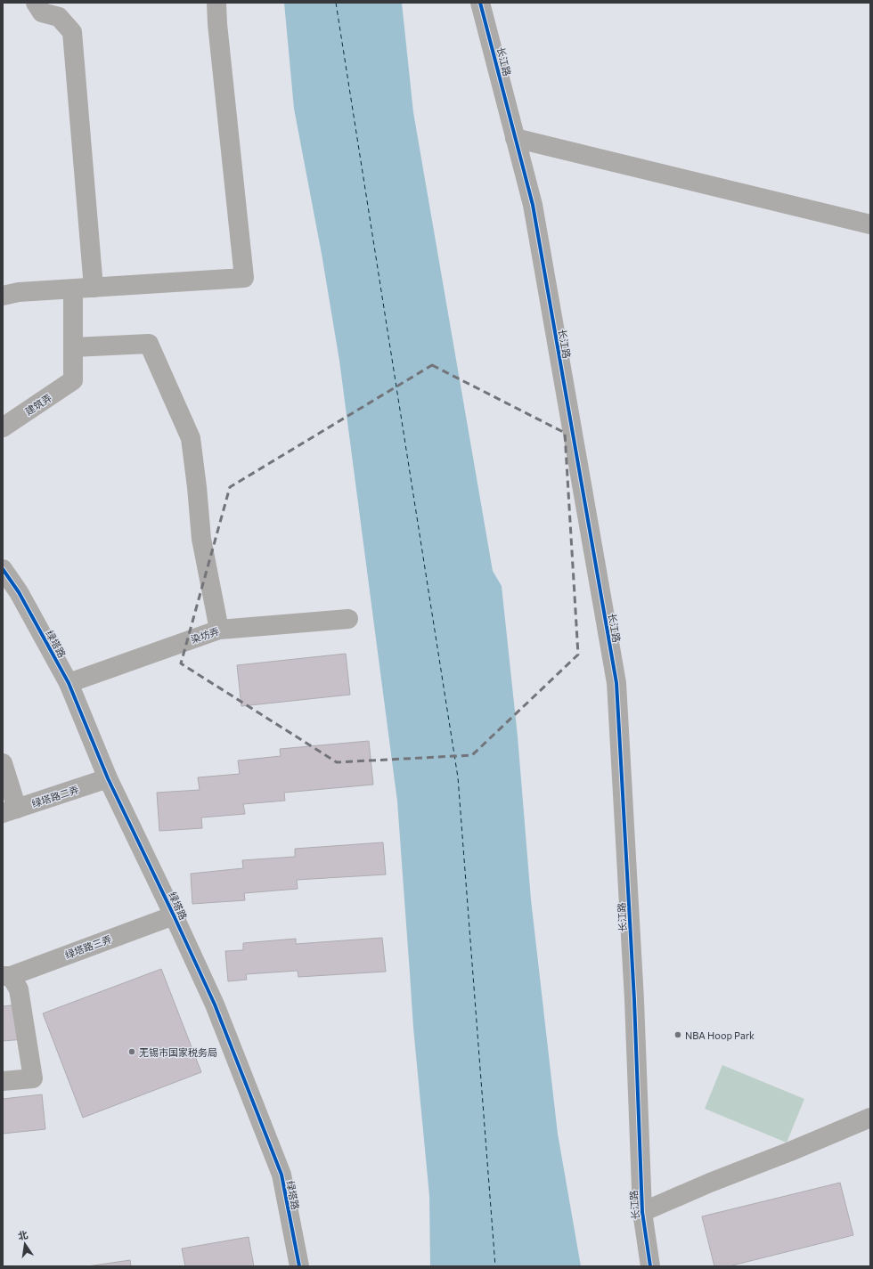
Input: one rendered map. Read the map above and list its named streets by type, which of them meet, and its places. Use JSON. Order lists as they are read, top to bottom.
{
  "streets": {
    "street": [
      "长江路",
      "建筑弄",
      "染坊弄",
      "绿塔路",
      "绿塔路二弄",
      "绿塔路三弄"
    ]
  },
  "crossings": [
    ["染坊弄", "绿塔路"],
    ["绿塔路", "绿塔路二弄"],
    ["绿塔路", "绿塔路三弄"]
  ],
  "places": ["NBA Hoop Park", "无锡市国家税务局"],
  "north": "top"
}
